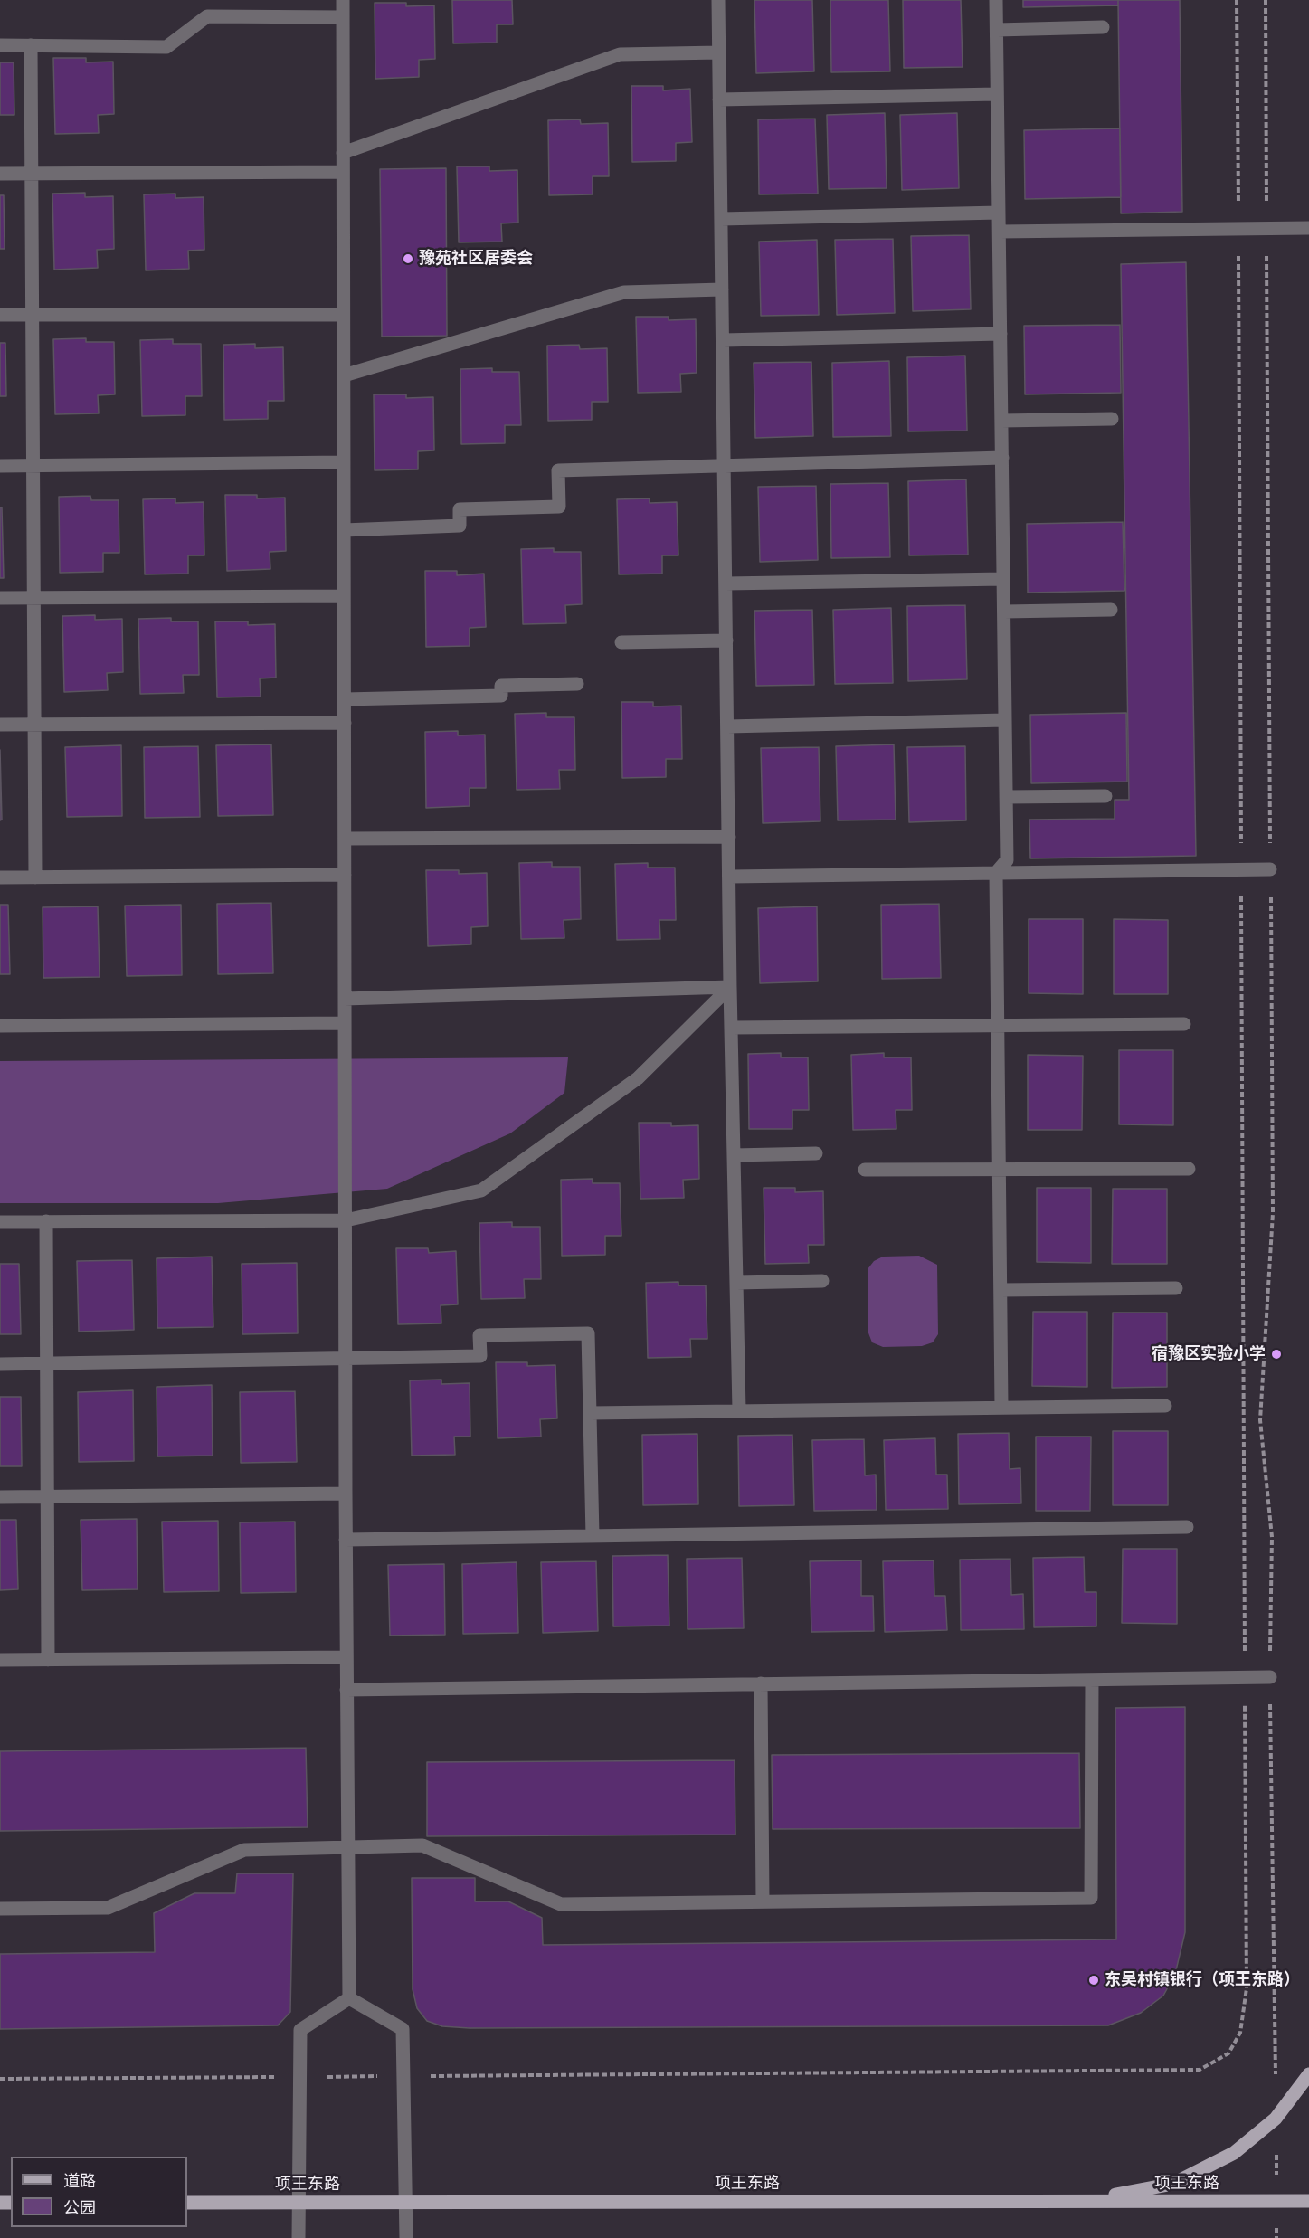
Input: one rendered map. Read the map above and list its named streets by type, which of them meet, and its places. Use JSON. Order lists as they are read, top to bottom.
{
  "streets": {
    "main road": ["项王东路"]
  },
  "places": ["豫苑社区居委会", "宿豫区实验小学", "东吴村镇银行（项王东路）"],
  "legend": ["道路", "公园"]
}
